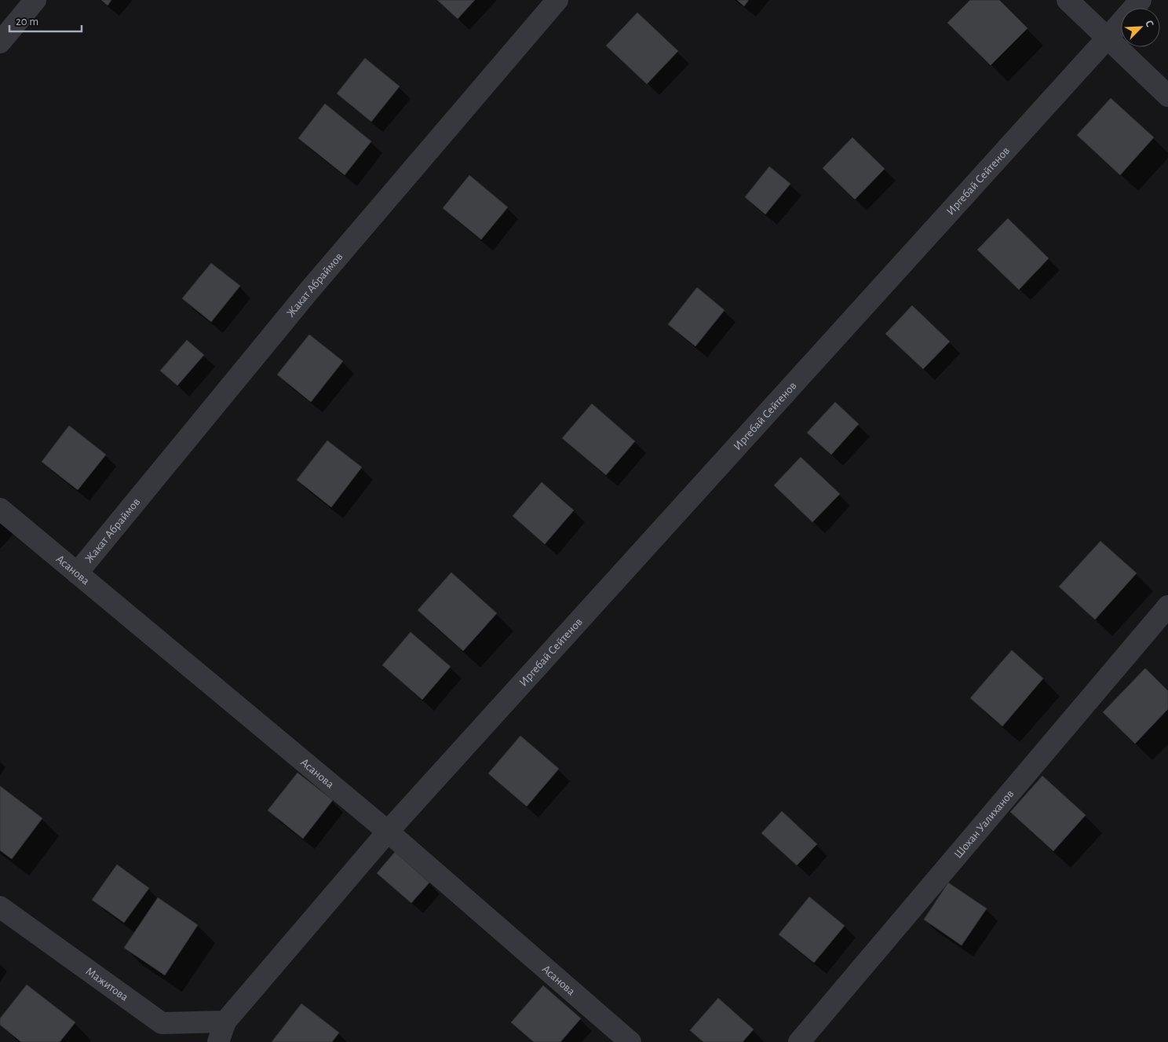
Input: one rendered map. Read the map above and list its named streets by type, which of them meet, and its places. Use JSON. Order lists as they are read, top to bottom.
{
  "streets": {
    "street": [
      "Иргебай Сейтенов",
      "Жакат Абраймов",
      "Асанова",
      "Шохан Уалиханов",
      "Мажитова"
    ]
  },
  "crossings": [
    ["Иргебай Сейтенов", "Асанова"],
    ["Жакат Абраймов", "Асанова"]
  ],
  "scale_bar": "20 m",
  "north": "top right"
}
